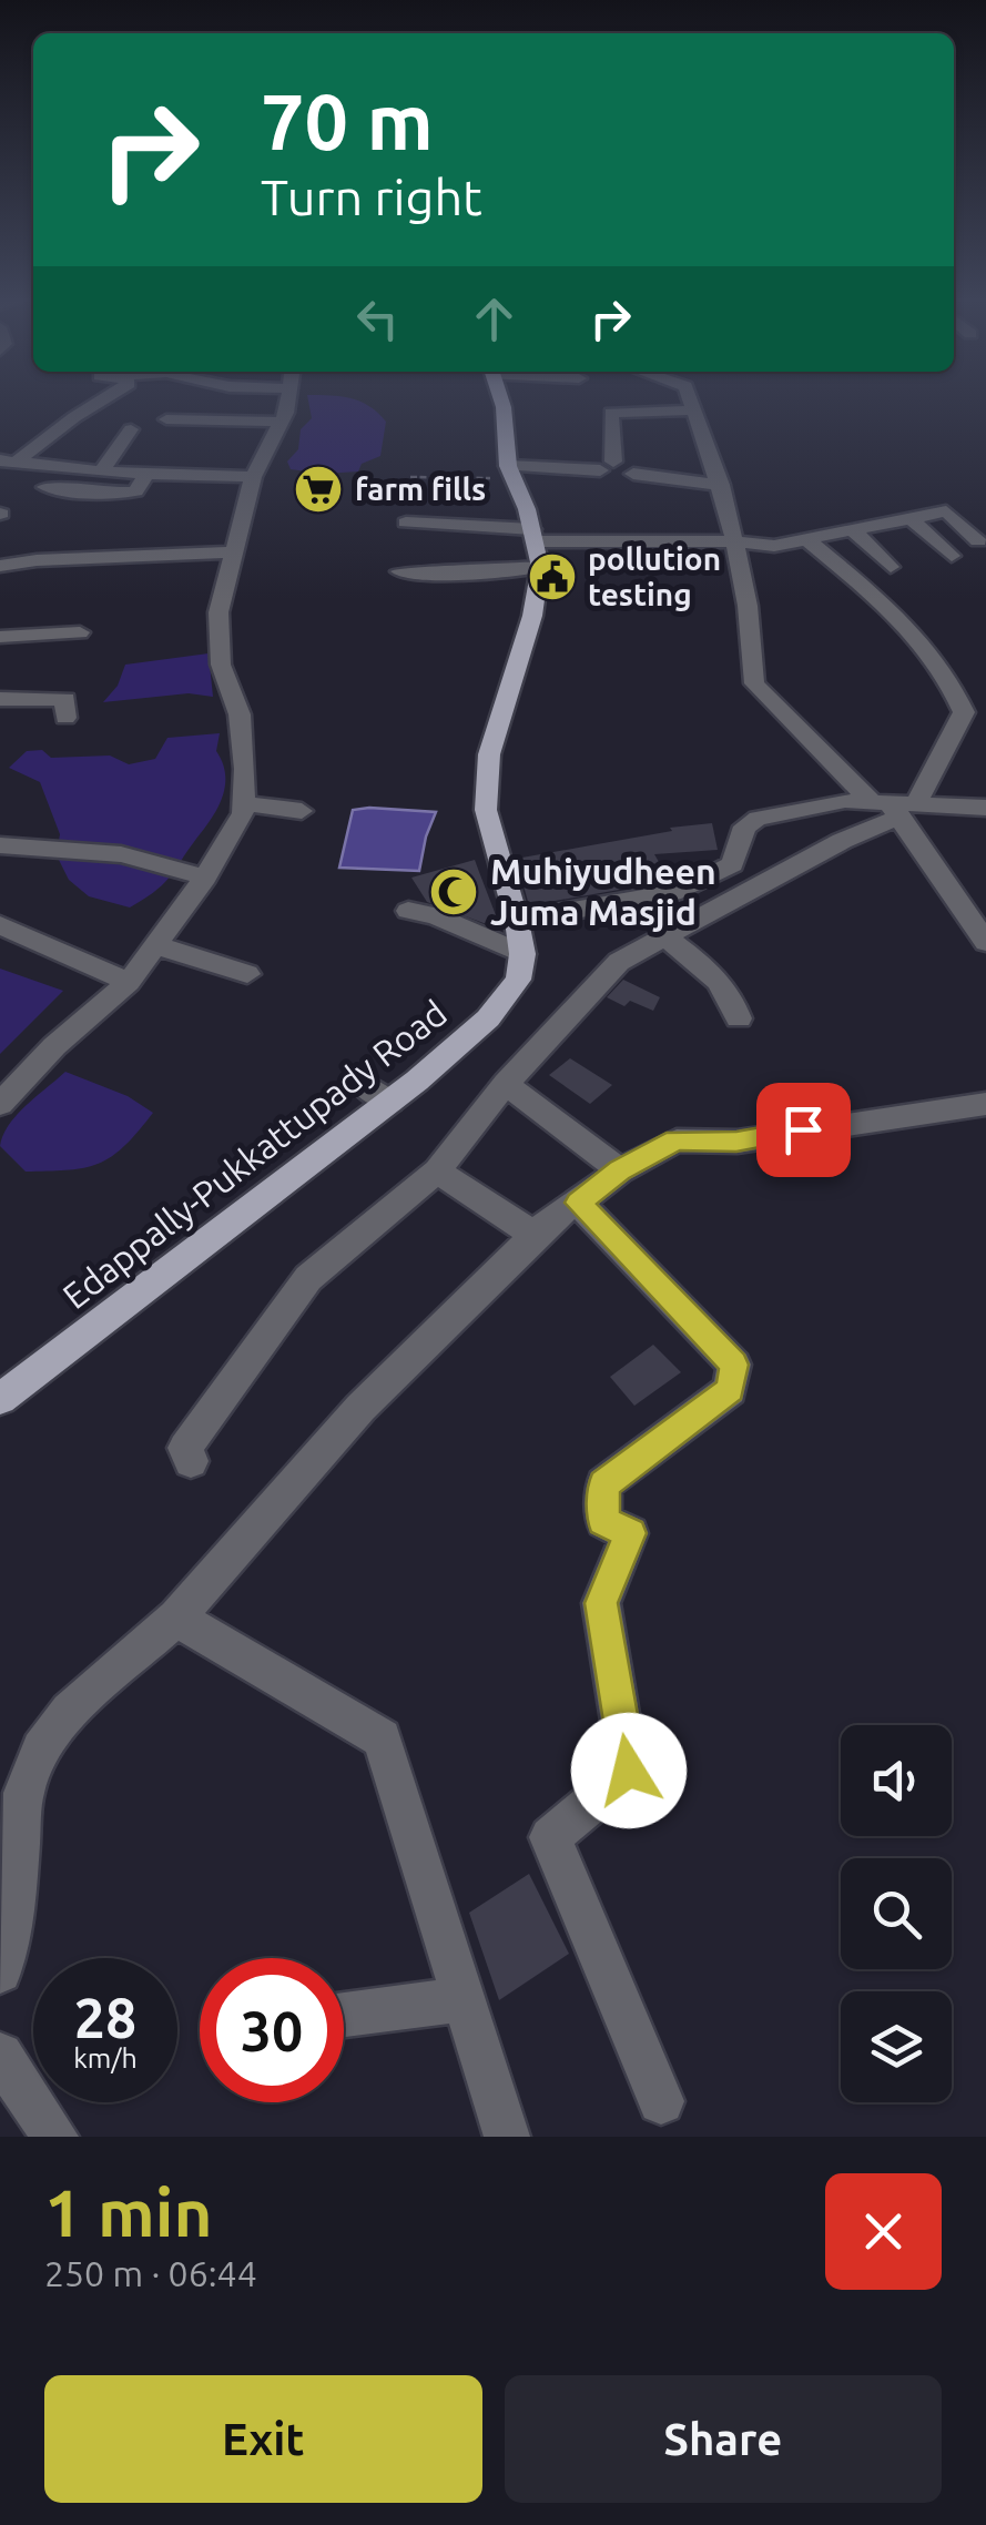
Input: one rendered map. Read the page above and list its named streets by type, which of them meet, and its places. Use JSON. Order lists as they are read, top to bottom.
{
  "streets": {
    "main road": ["Edappally-Pukkattupady Road"]
  },
  "places": {
    "supermarket": ["farm fills"],
    "public building": ["pollution testing"],
    "mosque": ["Muhiyudheen Juma Masjid"]
  },
  "page": {
    "turn": ["70 m", "Turn right"],
    "speed": "28 km/h",
    "limit": "30",
    "heading": ["1 min", "250 m · 06:44"],
    "buttons": ["Exit", "Share"]
  }
}
